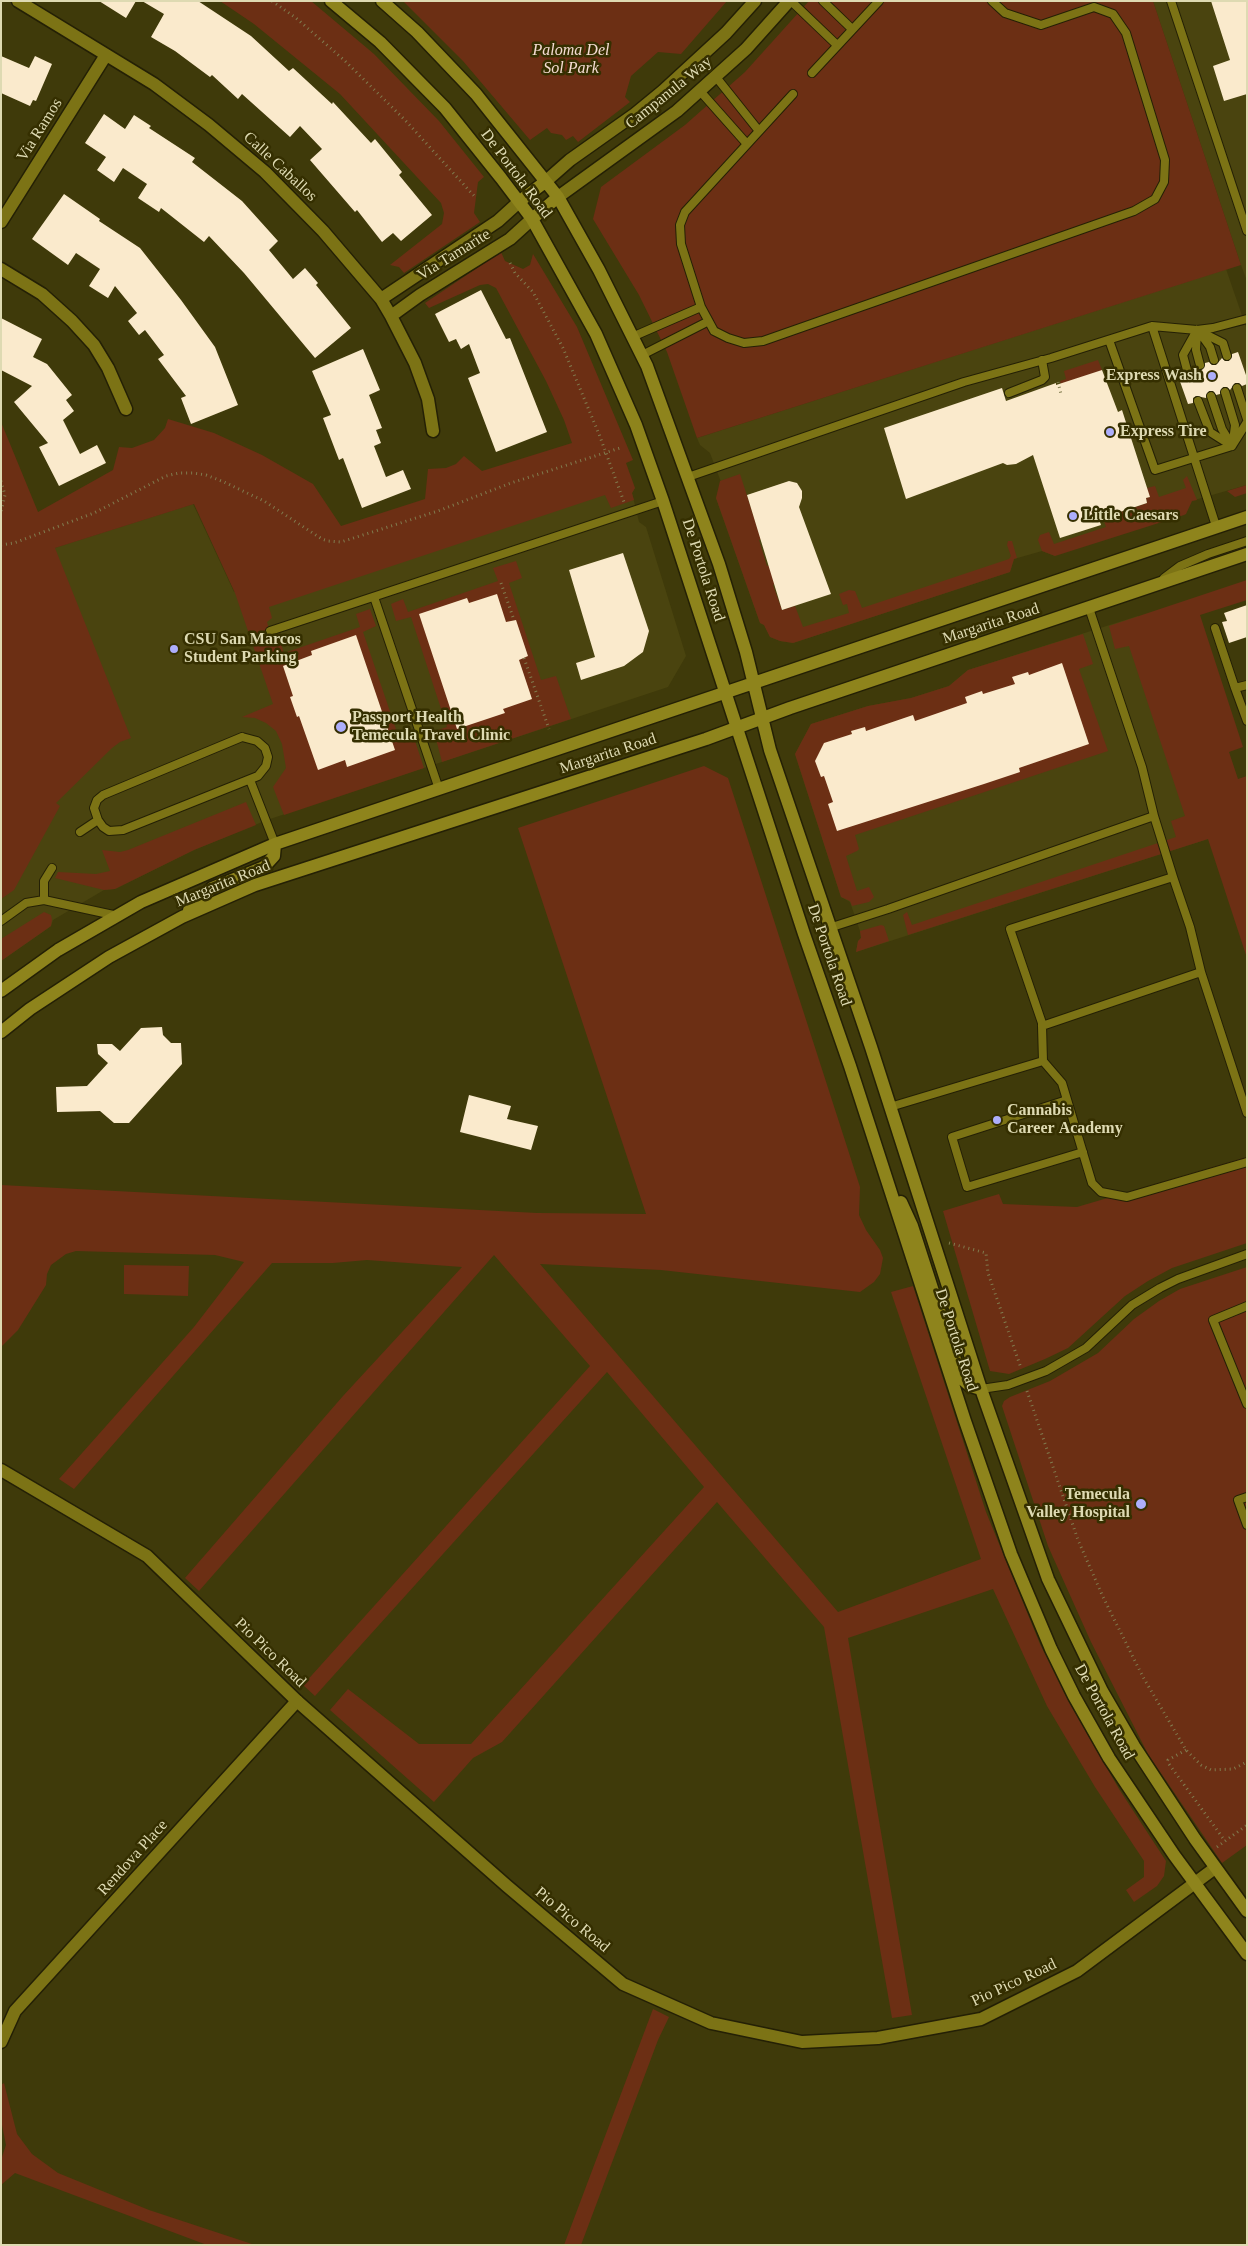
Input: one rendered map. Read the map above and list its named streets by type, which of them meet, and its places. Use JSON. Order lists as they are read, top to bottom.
{
  "streets": {
    "main road": ["De Portola Road", "Margarita Road"],
    "street": [
      "Campanula Way",
      "Via Ramos",
      "Calle Caballos",
      "Via Tamarite",
      "Pio Pico Road",
      "Rendova Place"
    ]
  },
  "crossings": [
    ["Campanula Way", "De Portola Road"],
    ["Via Ramos", "Calle Caballos"],
    ["Calle Caballos", "Via Tamarite"],
    ["De Portola Road", "Via Tamarite"],
    ["De Portola Road", "Margarita Road"],
    ["De Portola Road", "Pio Pico Road"],
    ["Pio Pico Road", "Rendova Place"]
  ],
  "parks": ["Paloma Del Sol Park"],
  "places": [
    "Express Wash",
    "Express Tire",
    "Little Caesars",
    "CSU San Marcos Student Parking",
    "Passport Health Temecula Travel Clinic",
    "Cannabis Career Academy",
    "Temecula Valley Hospital"
  ]
}
